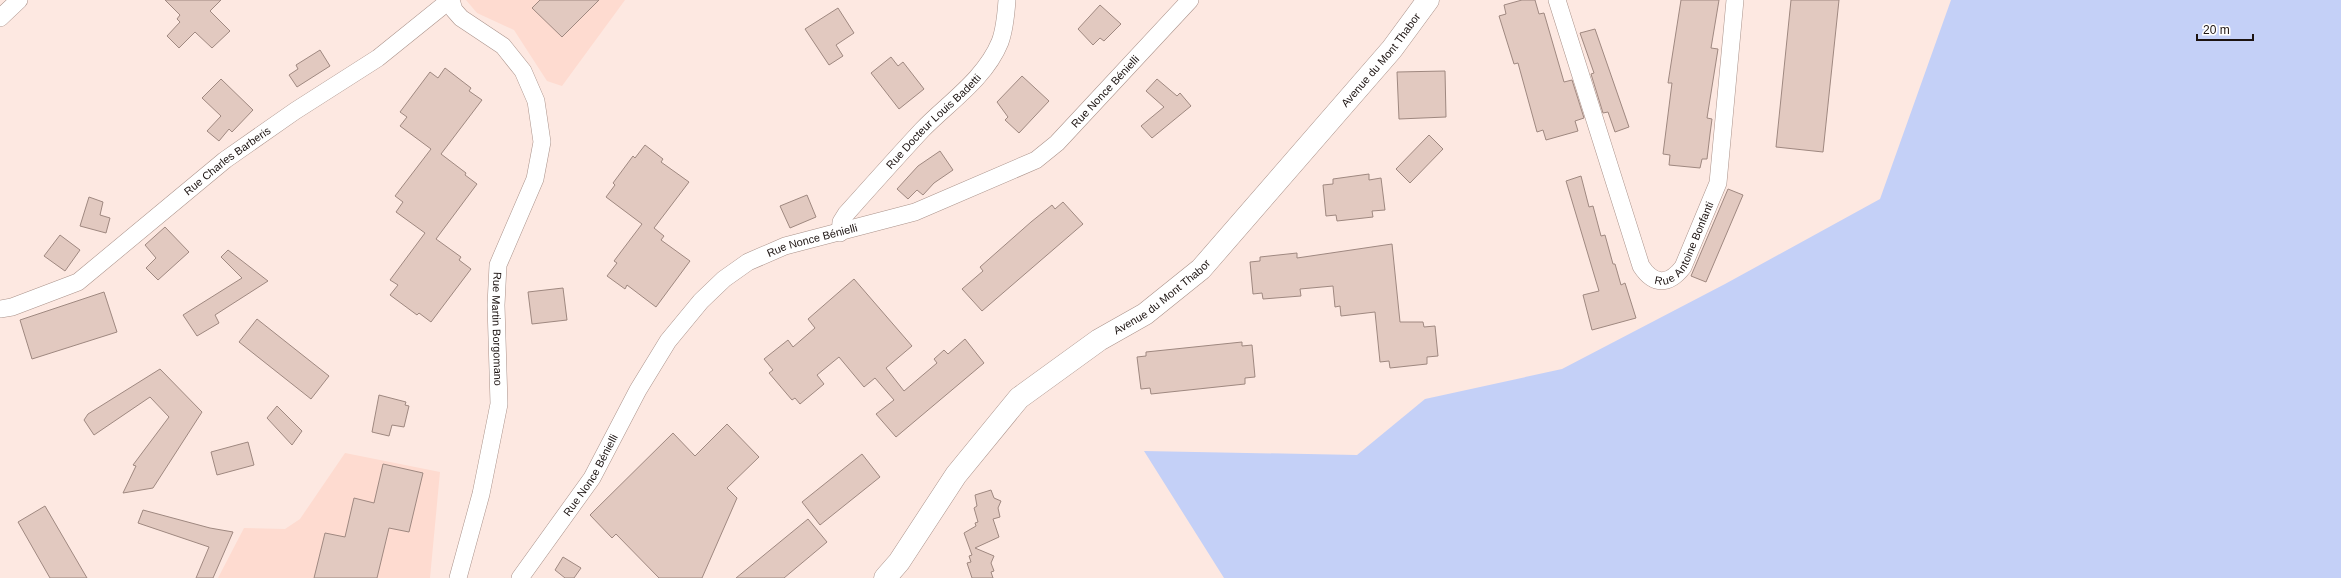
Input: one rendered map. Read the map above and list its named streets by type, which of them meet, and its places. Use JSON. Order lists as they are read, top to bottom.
{
  "streets": {
    "street": [
      "Avenue du Mont Thabor",
      "Rue Nonce Bénielli",
      "Rue Docteur Louis Badetti",
      "Rue Charles Barberis",
      "Rue Antoine Bonfanti",
      "Rue Martin Borgomano"
    ]
  },
  "crossings": [
    ["Rue Nonce Bénielli", "Rue Docteur Louis Badetti"],
    ["Rue Charles Barberis", "Rue Martin Borgomano"]
  ],
  "scale_bar": "20 m"
}
